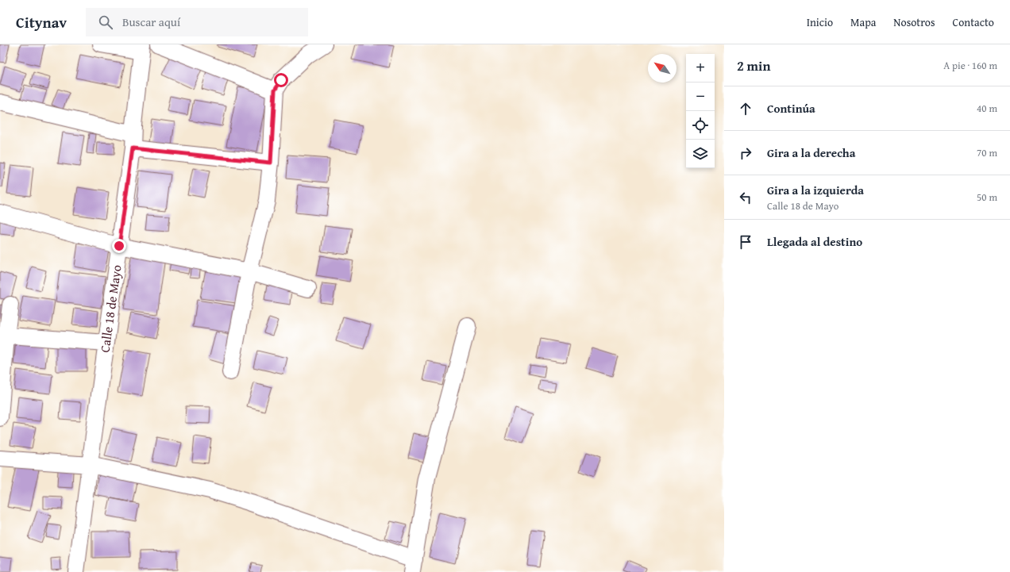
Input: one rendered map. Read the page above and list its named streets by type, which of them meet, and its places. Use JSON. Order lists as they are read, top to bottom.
{
  "streets": {
    "street": ["Calle 18 de Mayo"]
  },
  "north": "top left",
  "page": {
    "header": "Citynav",
    "search": "Buscar aquí",
    "nav": [
      "Inicio",
      "Mapa",
      "Nosotros",
      "Contacto"
    ],
    "heading": ["2 min", "A pie · 160 m"],
    "map_buttons": ["+", "−"],
    "list": [
      ["Continúa", "40 m"],
      ["Gira a la derecha", "70 m"],
      ["Gira a la izquierda", "Calle 18 de Mayo", "50 m"],
      "Llegada al destino"
    ]
  }
}
